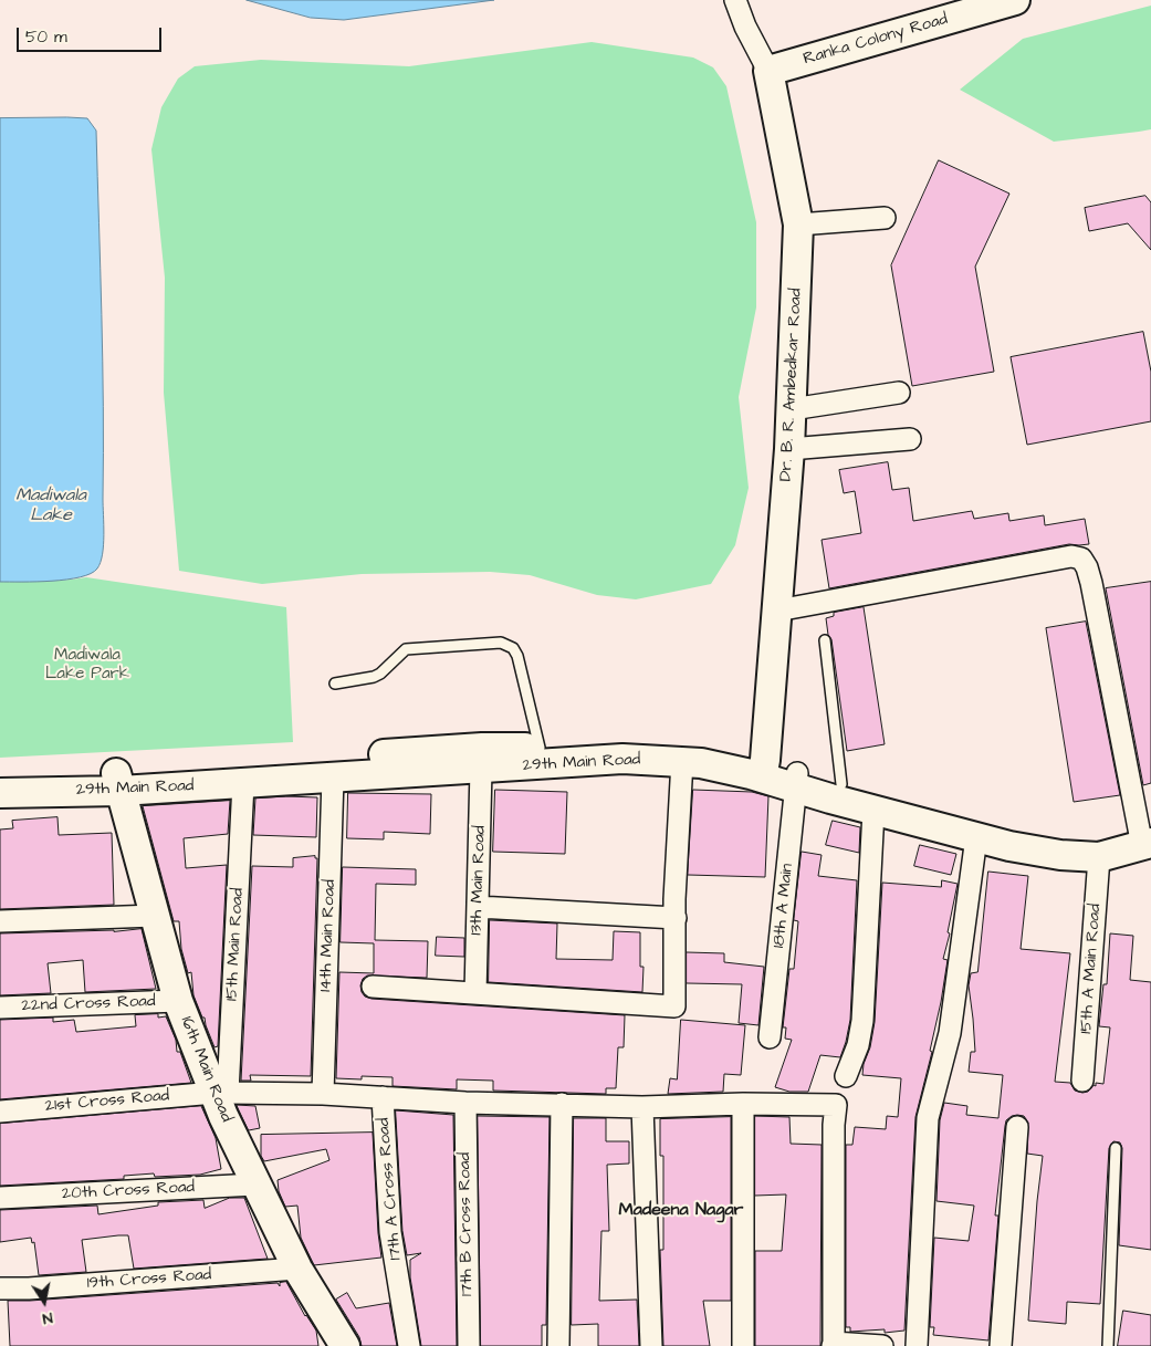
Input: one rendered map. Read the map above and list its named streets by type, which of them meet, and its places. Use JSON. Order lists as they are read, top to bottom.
{
  "streets": {
    "main road": [
      "Ranka Colony Road",
      "Dr. B. R. Ambedkar Road",
      "29th Main Road",
      "16th Main Road"
    ],
    "street": [
      "13th Main Road",
      "18th A Main",
      "14th Main Road",
      "15th Main Road",
      "15th A Main Road",
      "22nd Cross Road",
      "21st Cross Road",
      "17th A Cross Road",
      "20th Cross Road",
      "17th B Cross Road",
      "19th Cross Road"
    ]
  },
  "crossings": [
    ["Ranka Colony Road", "Dr. B. R. Ambedkar Road"],
    ["Dr. B. R. Ambedkar Road", "29th Main Road"],
    ["29th Main Road", "13th Main Road"],
    ["29th Main Road", "18th A Main"],
    ["29th Main Road", "14th Main Road"],
    ["29th Main Road", "15th Main Road"],
    ["29th Main Road", "15th A Main Road"],
    ["29th Main Road", "16th Main Road"],
    ["14th Main Road", "21st Cross Road"],
    ["15th Main Road", "16th Main Road"],
    ["15th Main Road", "21st Cross Road"],
    ["22nd Cross Road", "16th Main Road"],
    ["16th Main Road", "21st Cross Road"],
    ["16th Main Road", "20th Cross Road"],
    ["16th Main Road", "19th Cross Road"],
    ["21st Cross Road", "17th A Cross Road"],
    ["21st Cross Road", "17th B Cross Road"]
  ],
  "districts": ["Madeena Nagar"],
  "water": ["Madiwala Lake"],
  "parks": ["Madiwala Lake Park"],
  "scale_bar": "50 m",
  "north": "bottom"
}
